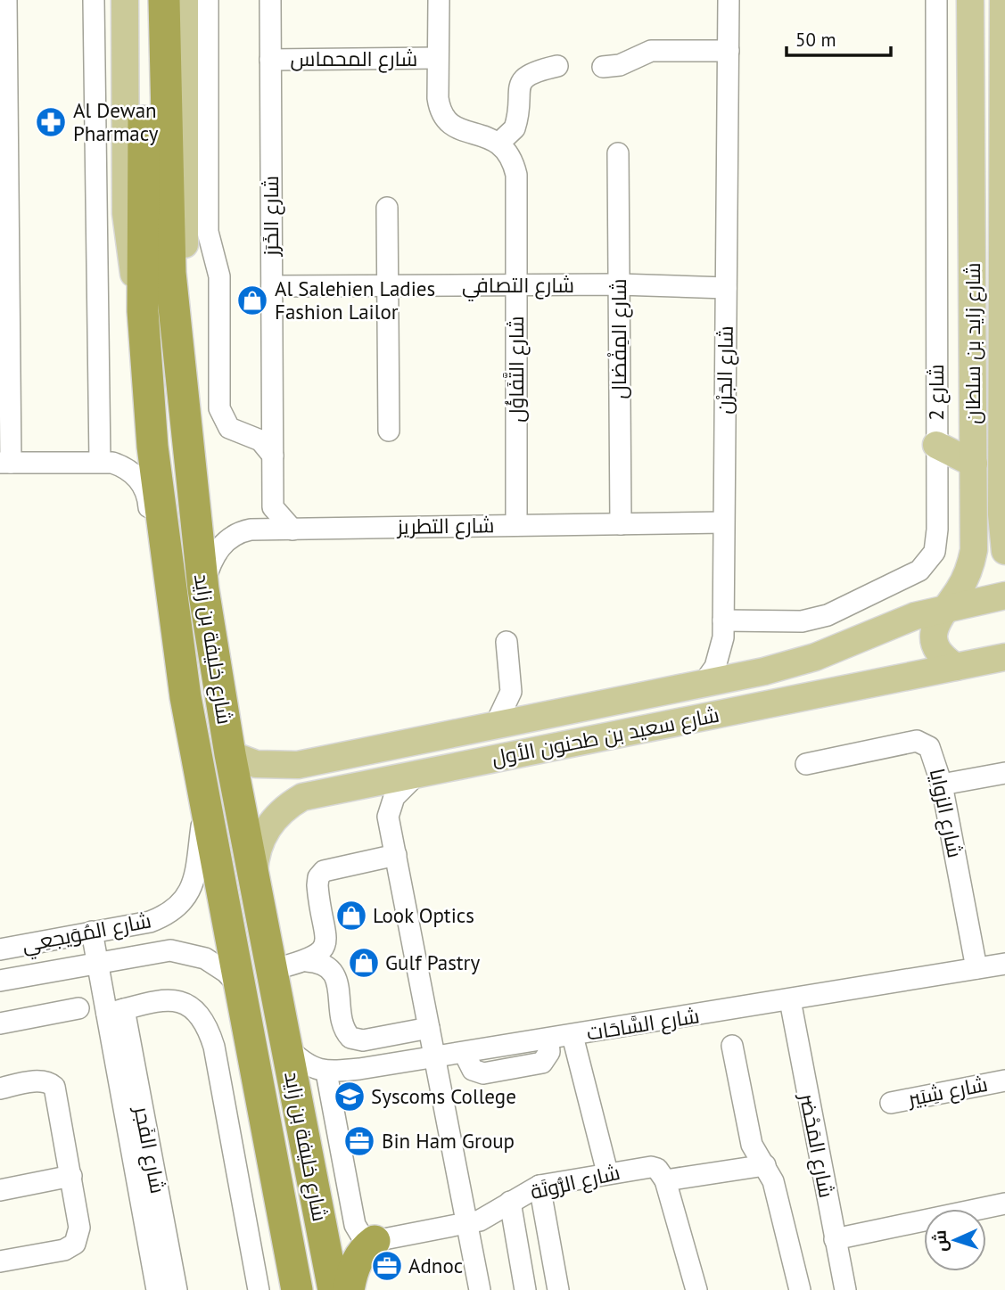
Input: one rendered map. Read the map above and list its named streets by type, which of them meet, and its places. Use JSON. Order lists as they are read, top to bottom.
{
  "streets": {
    "highway": ["شارع خليفة بن زايد"],
    "main road": ["شارع زايد بن سلطان", "شارع سعيد بن طحنون الأول"],
    "street": [
      "شارع المحماس",
      "شارع الخَرَز",
      "شارع التصافي",
      "شارع المِفْضال",
      "شارع التَّفَاؤُل",
      "شارع الجَرْن",
      "شارع 2",
      "شارع التطريز",
      "شارع الزوايا",
      "شارع المُوَيجعِي",
      "شارع السَّاحَات",
      "شارع شِبَير",
      "شارع المَحْضر",
      "شارع الفَجر",
      "شارع الرُّوتَة"
    ]
  },
  "crossings": [
    ["شارع المحماس", "شارع الخَرَز"],
    ["شارع الخَرَز", "شارع التصافي"],
    ["شارع التصافي", "شارع المِفْضال"],
    ["شارع التصافي", "شارع التَّفَاؤُل"],
    ["شارع التصافي", "شارع الجَرْن"],
    ["شارع المِفْضال", "شارع التطريز"],
    ["شارع زايد بن سلطان", "شارع سعيد بن طحنون الأول"],
    ["شارع التَّفَاؤُل", "شارع التطريز"],
    ["شارع الجَرْن", "شارع 2"],
    ["شارع الجَرْن", "شارع التطريز"],
    ["شارع الجَرْن", "شارع سعيد بن طحنون الأول"],
    ["شارع التطريز", "شارع خليفة بن زايد"],
    ["شارع خليفة بن زايد", "شارع سعيد بن طحنون الأول"],
    ["شارع خليفة بن زايد", "شارع المُوَيجعِي"],
    ["شارع الزوايا", "شارع السَّاحَات"],
    ["شارع السَّاحَات", "شارع المَحْضر"]
  ],
  "places": {
    "pharmacy": ["Al Dewan Pharmacy"],
    "shop": ["Al Salehien Ladies Fashion Lailor", "Look Optics", "Gulf Pastry"],
    "school or university": ["Syscoms College"],
    "office": ["Bin Ham Group", "Adnoc"]
  },
  "scale_bar": "50 m",
  "north": "left"
}
